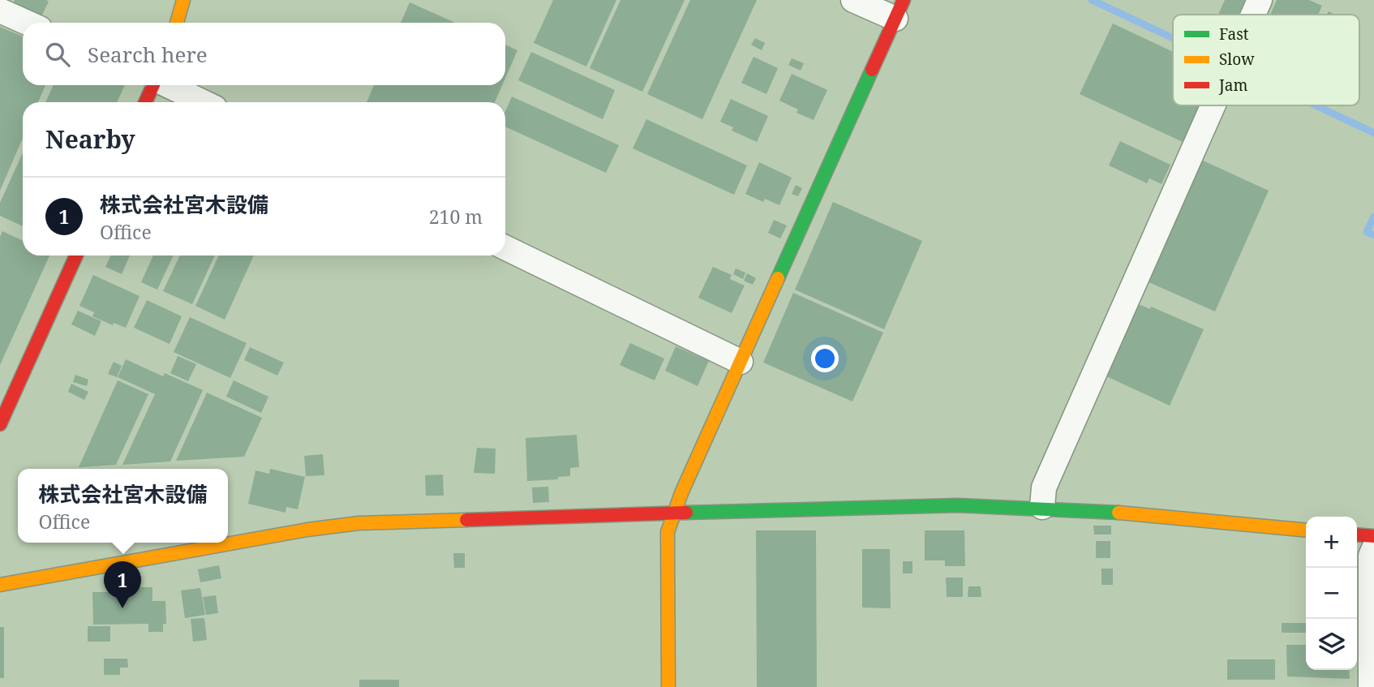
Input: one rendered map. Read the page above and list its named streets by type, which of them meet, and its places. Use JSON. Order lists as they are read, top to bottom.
{
  "legend": ["Fast", "Slow", "Jam"],
  "page": {
    "search": "Search here",
    "heading": "Nearby",
    "list": [
      {
        "mark": "1",
        "name": "株式会社宮木設備",
        "note": "Office",
        "value": "210 m"
      }
    ],
    "popup": ["株式会社宮木設備", "Office"],
    "map_buttons": ["+", "−"],
    "pins": "1"
  }
}
